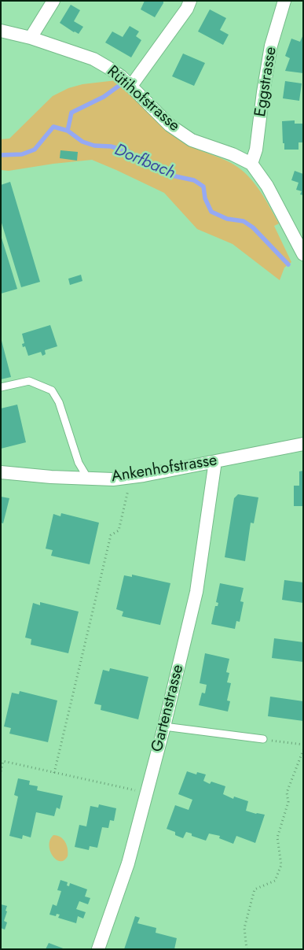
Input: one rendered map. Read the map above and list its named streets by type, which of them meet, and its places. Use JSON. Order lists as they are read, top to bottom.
{
  "streets": {
    "street": [
      "Eggstrasse",
      "Rütihofstrasse",
      "Ankenhofstrasse",
      "Gartenstrasse"
    ]
  },
  "crossings": [
    ["Eggstrasse", "Rütihofstrasse"],
    ["Ankenhofstrasse", "Gartenstrasse"]
  ],
  "water": ["Dorfbach"]
}
